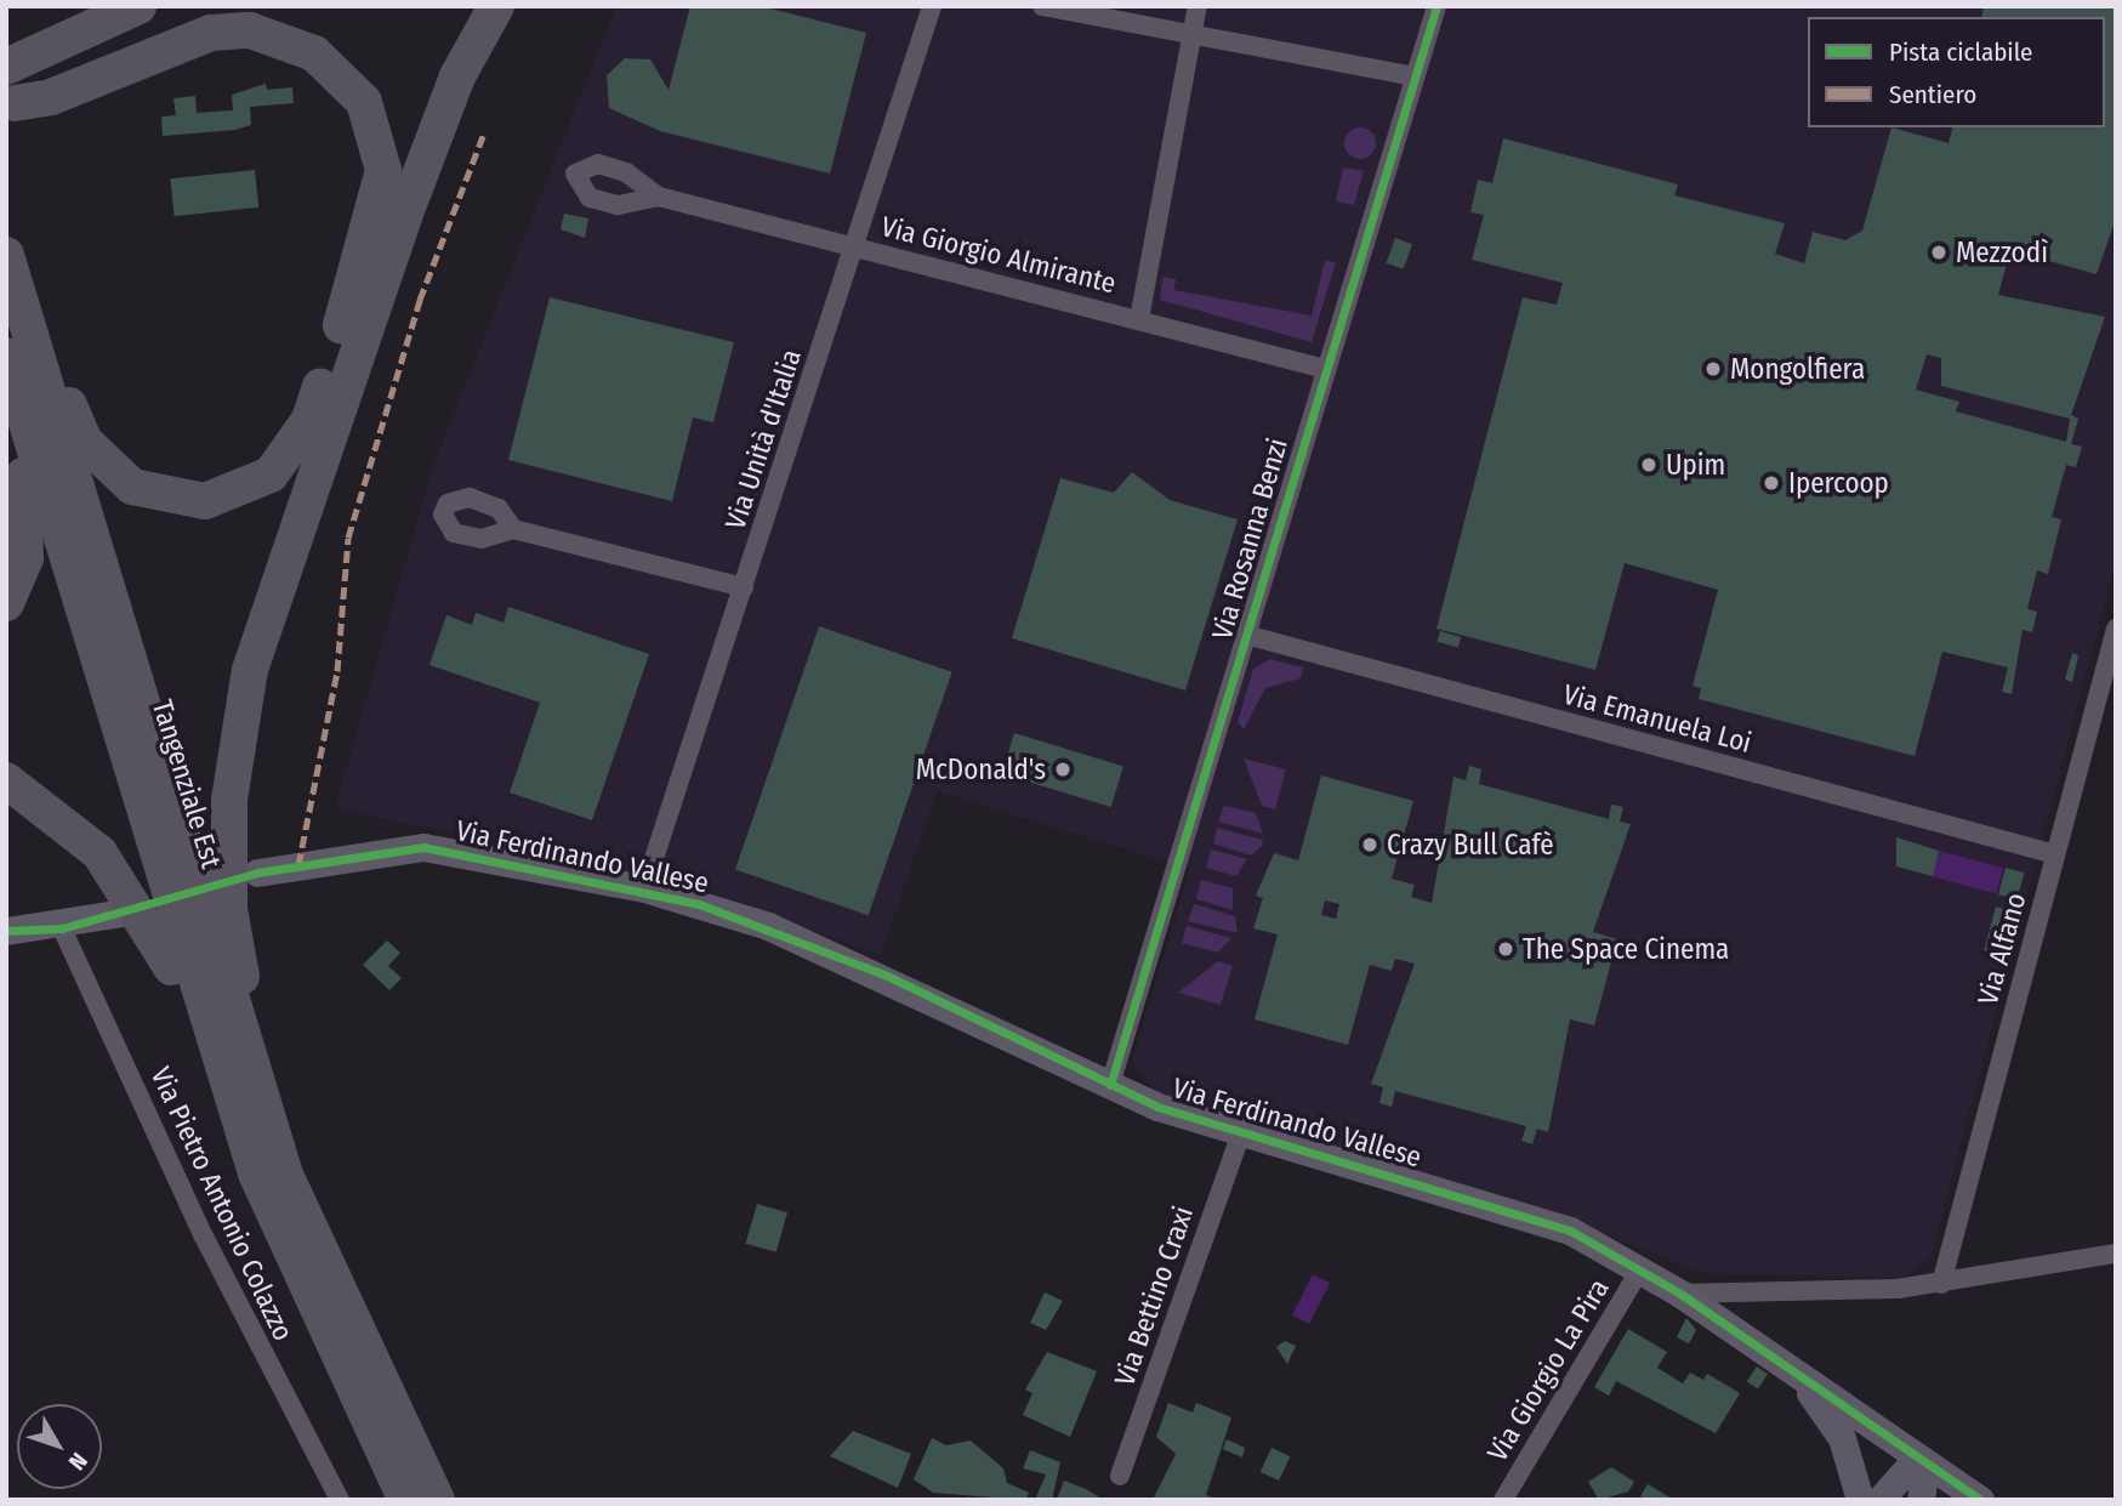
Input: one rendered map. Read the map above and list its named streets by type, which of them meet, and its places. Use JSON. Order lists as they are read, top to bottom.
{
  "streets": {
    "highway": ["Tangenziale Est"],
    "street": [
      "Via Giorgio Almirante",
      "Via Unità d'Italia",
      "Via Rosanna Benzi",
      "Via Emanuela Loi",
      "Via Ferdinando Vallese",
      "Via Alfano",
      "Via Pietro Antonio Colazzo",
      "Via Bettino Craxi",
      "Via Giorgio La Pira"
    ]
  },
  "crossings": [
    ["Via Giorgio Almirante", "Via Unità d'Italia"],
    ["Via Giorgio Almirante", "Via Rosanna Benzi"],
    ["Via Unità d'Italia", "Via Ferdinando Vallese"],
    ["Via Rosanna Benzi", "Via Emanuela Loi"],
    ["Via Rosanna Benzi", "Via Ferdinando Vallese"],
    ["Via Emanuela Loi", "Via Alfano"],
    ["Via Ferdinando Vallese", "Via Bettino Craxi"],
    ["Via Ferdinando Vallese", "Via Giorgio La Pira"]
  ],
  "places": [
    "Mezzodì",
    "Mongolfiera",
    "Upim",
    "Ipercoop",
    "McDonald's",
    "Crazy Bull Cafè",
    "The Space Cinema"
  ],
  "legend": ["Pista ciclabile", "Sentiero"],
  "north": "bottom right"
}
